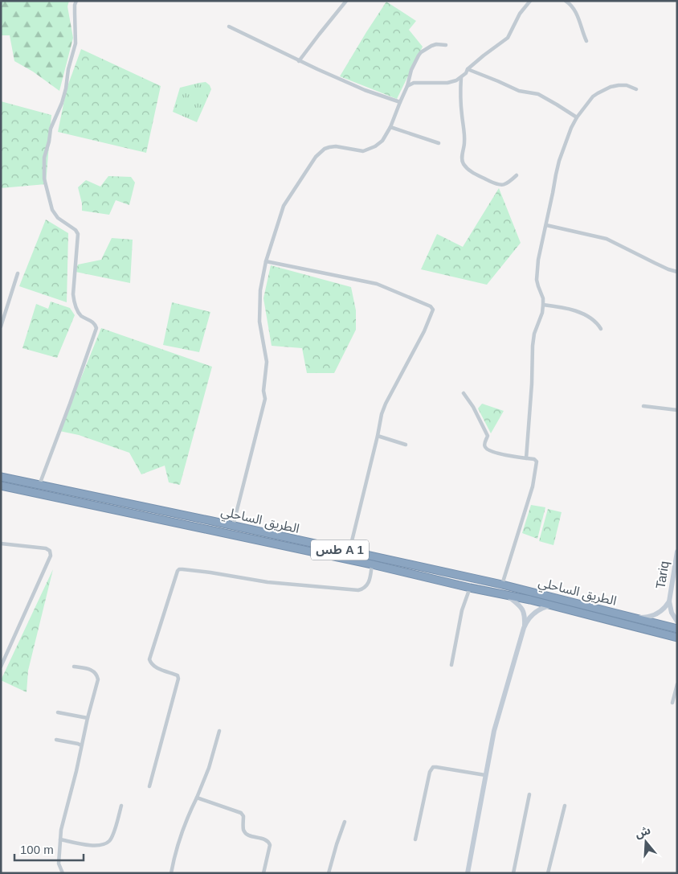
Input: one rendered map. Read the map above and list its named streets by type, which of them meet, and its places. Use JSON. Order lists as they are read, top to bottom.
{
  "streets": {
    "highway": ["الطريق الساحلي", "طس A 1"],
    "street": ["Tariq"]
  },
  "scale_bar": "100 m",
  "north": "top"
}
